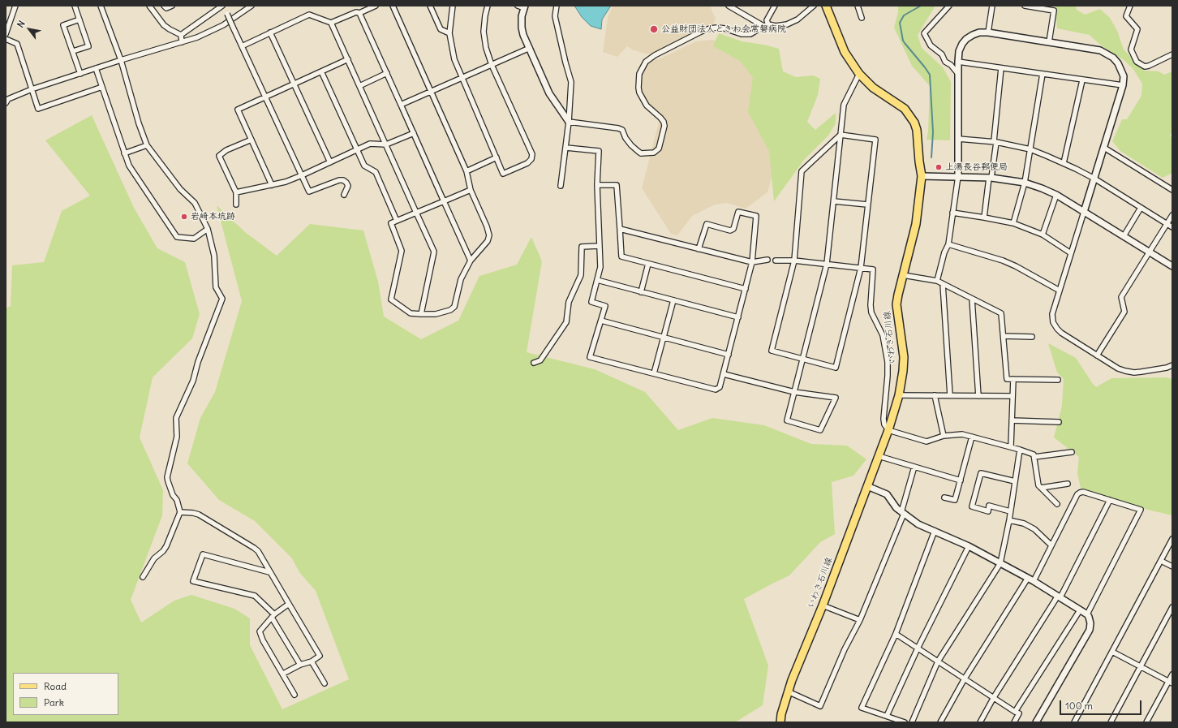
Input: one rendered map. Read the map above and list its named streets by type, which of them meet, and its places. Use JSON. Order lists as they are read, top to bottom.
{
  "streets": {
    "main road": ["いわき石川線"]
  },
  "places": ["公益財団法人ときわ会常磐病院", "上湯長谷郵便局", "岩崎本坑跡"],
  "legend": ["Road", "Park"],
  "scale_bar": "100 m",
  "north": "top left"
}
